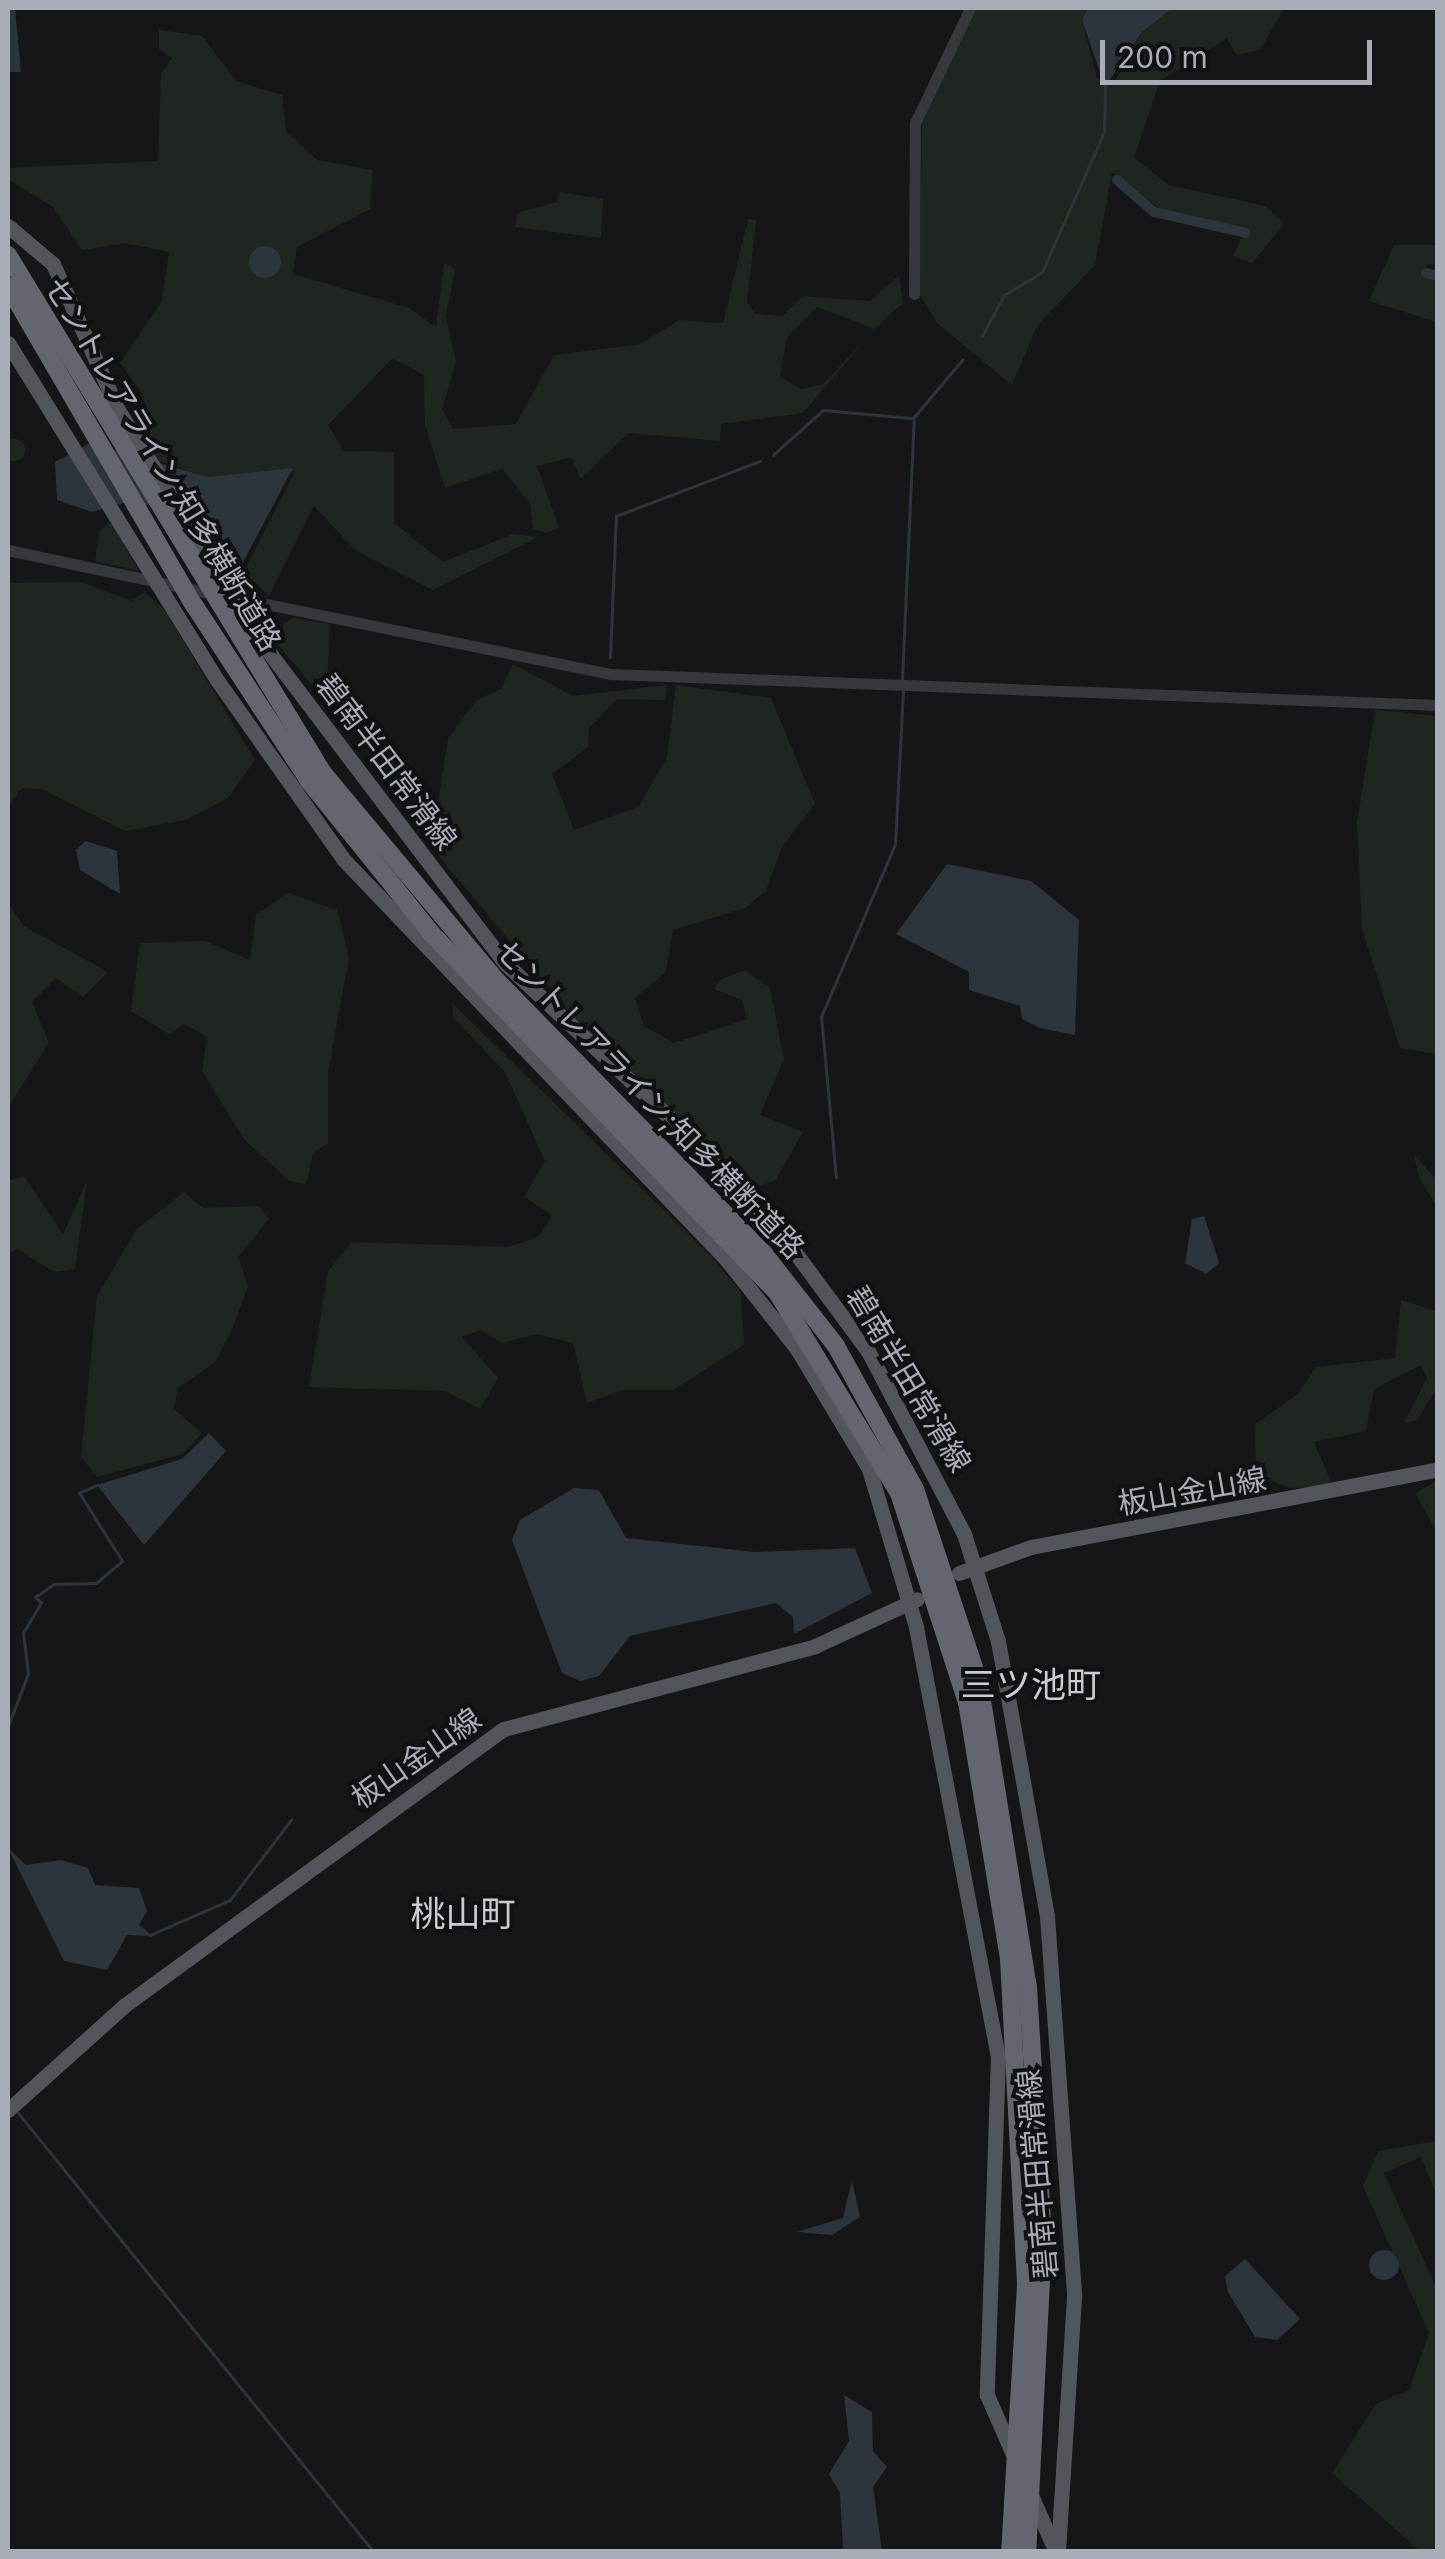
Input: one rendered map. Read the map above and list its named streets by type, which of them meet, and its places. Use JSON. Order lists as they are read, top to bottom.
{
  "streets": {
    "highway": ["セントレアライン;知多横断道路"],
    "main road": ["碧南半田常滑線", "板山金山線"]
  },
  "crossings": [
    ["セントレアライン;知多横断道路", "碧南半田常滑線"],
    ["碧南半田常滑線", "板山金山線"]
  ],
  "districts": ["三ツ池町", "桃山町"],
  "scale_bar": "200 m"
}
